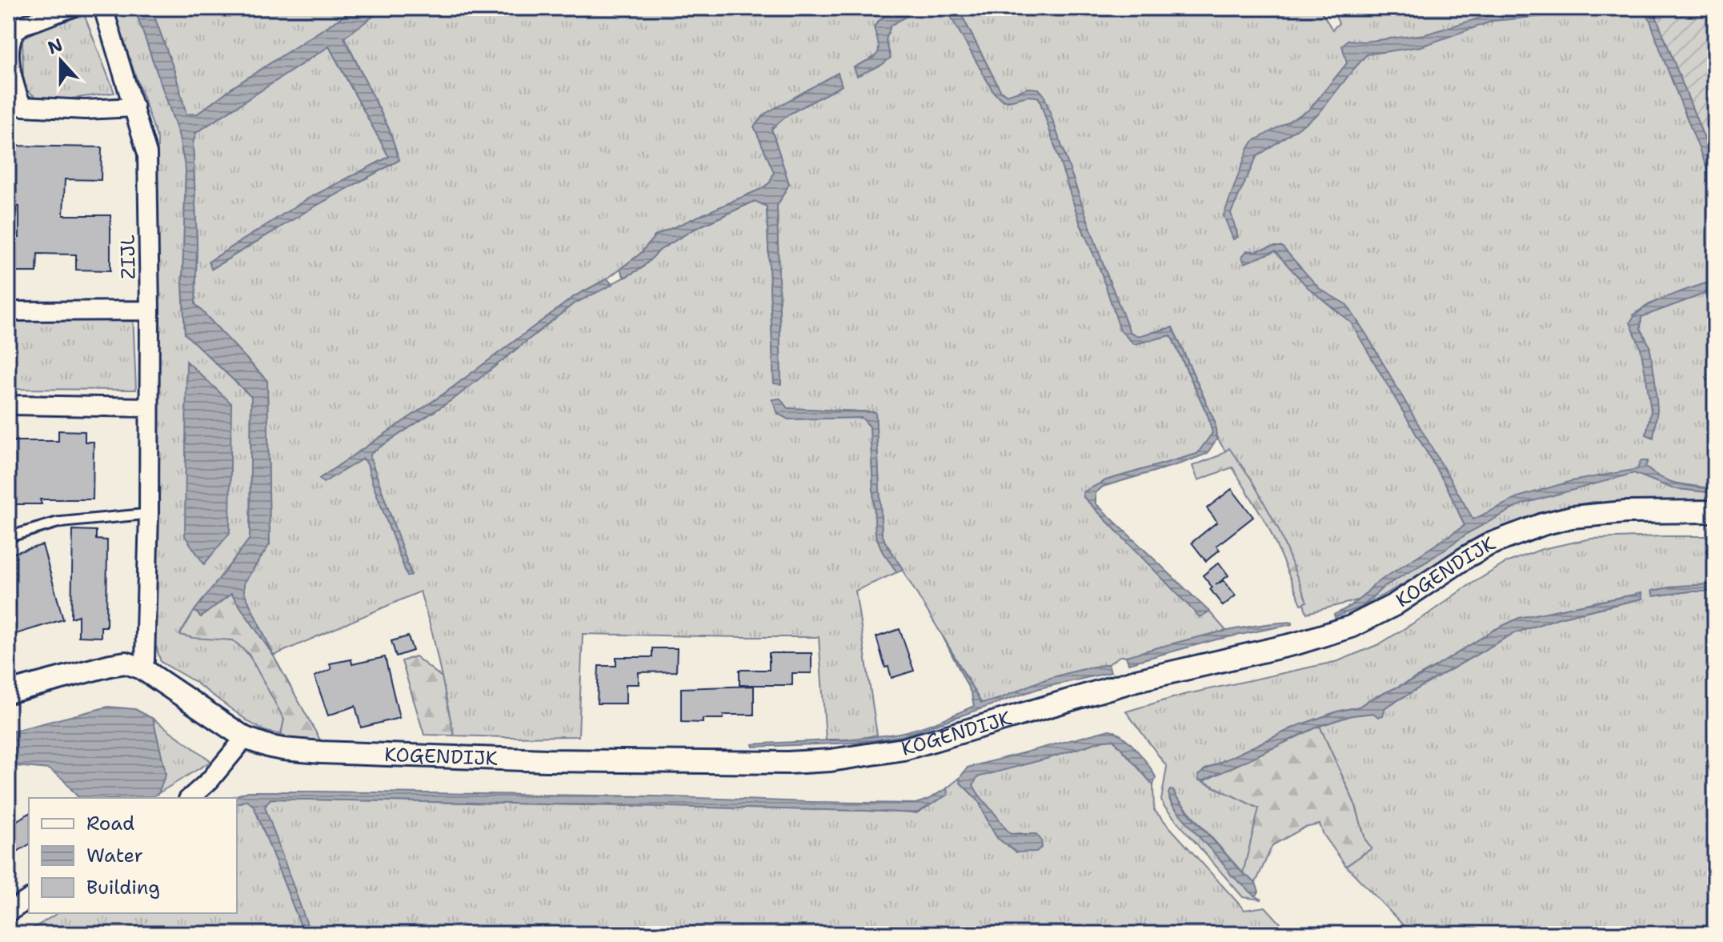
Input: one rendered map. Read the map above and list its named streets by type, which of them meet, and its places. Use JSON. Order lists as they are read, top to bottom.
{
  "streets": {
    "street": ["ZIJL", "KOGENDIJK"]
  },
  "crossings": [
    ["ZIJL", "KOGENDIJK"]
  ],
  "legend": ["Road", "Water", "Building"],
  "north": "top"
}
